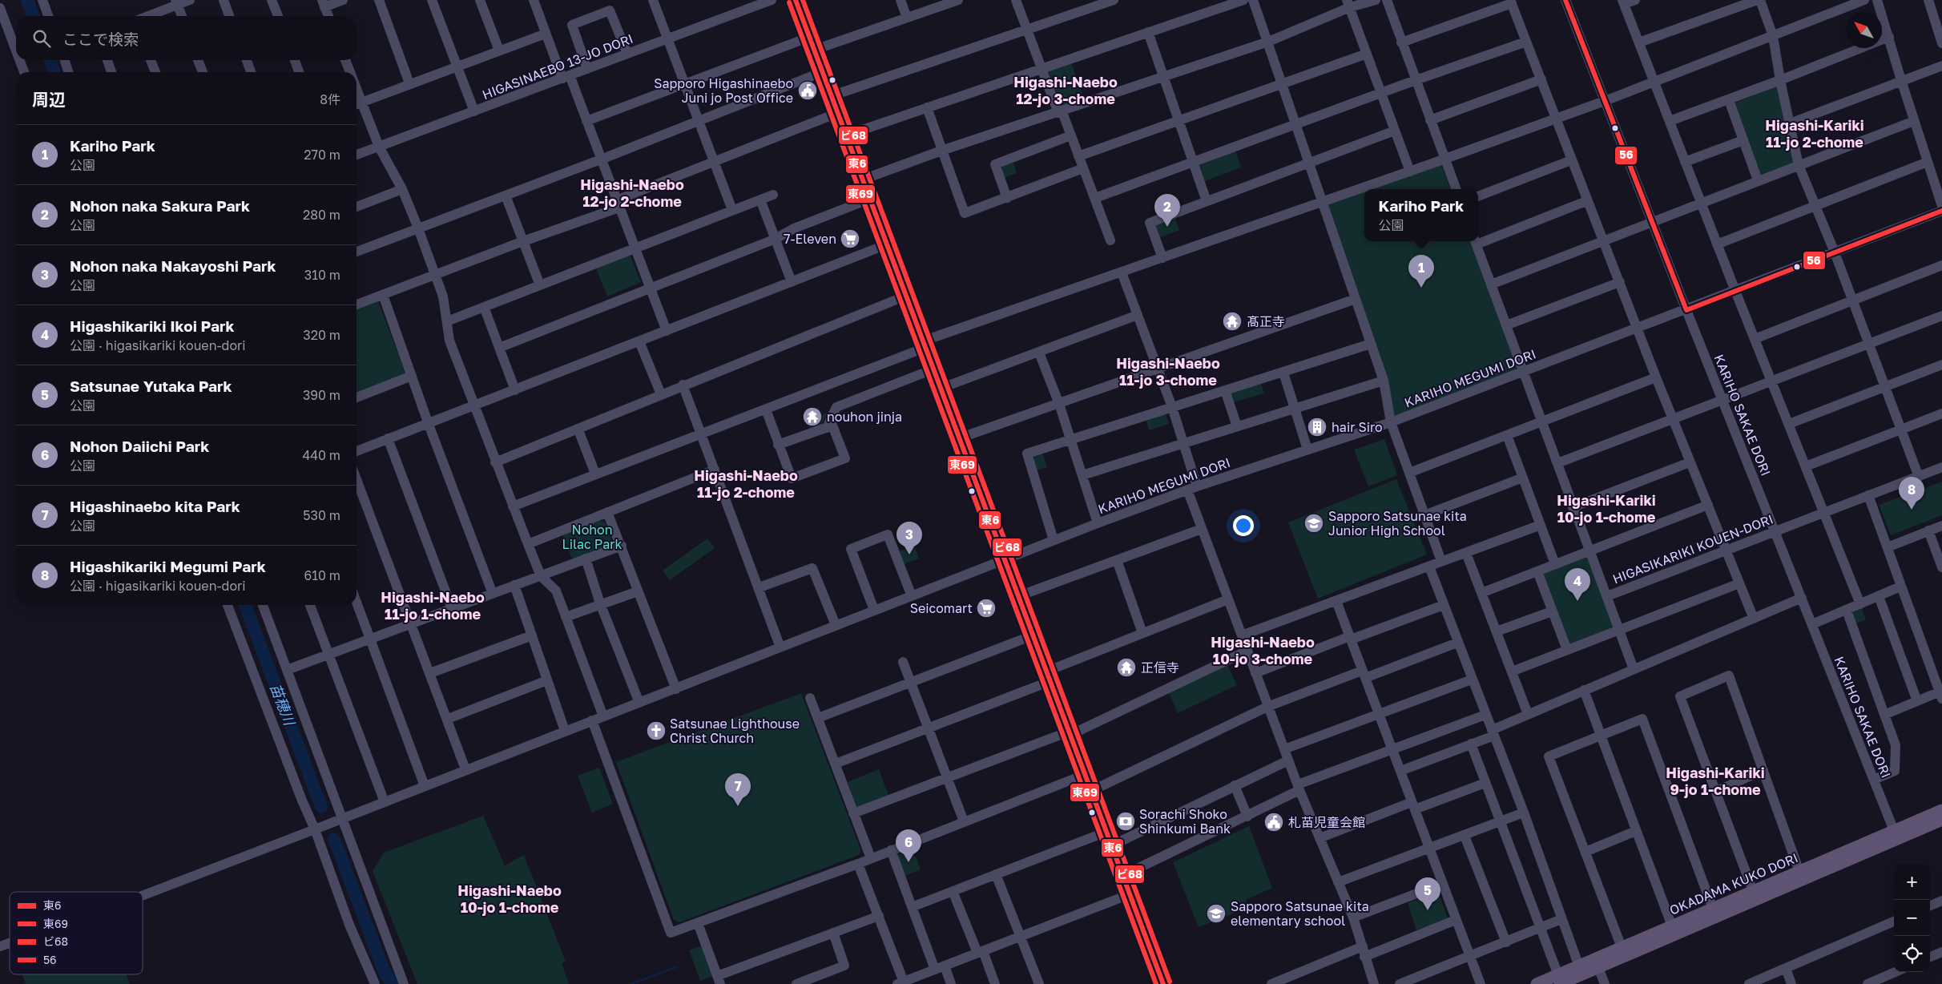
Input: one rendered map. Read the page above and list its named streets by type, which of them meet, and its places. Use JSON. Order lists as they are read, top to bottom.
{
  "streets": {
    "main road": ["OKADAMA KUKO DORI"],
    "street": [
      "HIGASINAEBO 13-JO DORI",
      "KARIHO MEGUMI DORI",
      "KARIHO SAKAE DORI",
      "HIGASIKARIKI KOUEN-DORI"
    ]
  },
  "crossings": [
    ["KARIHO MEGUMI DORI", "KARIHO SAKAE DORI"],
    ["KARIHO MEGUMI DORI", "HIGASIKARIKI KOUEN-DORI"],
    ["KARIHO SAKAE DORI", "HIGASIKARIKI KOUEN-DORI"],
    ["KARIHO SAKAE DORI", "OKADAMA KUKO DORI"]
  ],
  "districts": [
    "Higashi-Naebo 12-jo 3-chome",
    "Higashi-Kariki 11-jo 2-chome",
    "Higashi-Naebo 12-jo 2-chome",
    "Higashi-Naebo 11-jo 3-chome",
    "Higashi-Naebo 11-jo 2-chome",
    "Higashi-Kariki 10-jo 1-chome",
    "Higashi-Naebo 11-jo 1-chome",
    "Higashi-Naebo 10-jo 3-chome",
    "Higashi-Kariki 9-jo 1-chome",
    "Higashi-Naebo 10-jo 1-chome"
  ],
  "water": ["苗穂川"],
  "parks": ["Nohon Lilac Park"],
  "places": {
    "public building": ["Sapporo Higashinaebo Juni jo Post Office", "札苗児童会館"],
    "supermarket": ["7-Eleven", "Seicomart"],
    "temple": ["髙正寺", "nouhon jinja", "正信寺"],
    "building": ["hair Siro"],
    "school or university": ["Sapporo Satsunae kita Junior High School", "Sapporo Satsunae kita elementary school"],
    "church": ["Satsunae Lighthouse Christ Church"],
    "bank": ["Sorachi Shoko Shinkumi Bank"]
  },
  "lines": [
    "transit line 東6",
    "transit line ビ68",
    "transit line 56",
    "transit line 東69"
  ],
  "legend": [
    "東6",
    "東69",
    "ビ68",
    "56"
  ],
  "north": "top left",
  "page": {
    "search": "ここで検索",
    "heading": ["周辺", "8件"],
    "list": [
      {
        "mark": "1",
        "name": "Kariho Park",
        "note": "公園",
        "value": "270 m"
      },
      {
        "mark": "2",
        "name": "Nohon naka Sakura Park",
        "note": "公園",
        "value": "280 m"
      },
      {
        "mark": "3",
        "name": "Nohon naka Nakayoshi Park",
        "note": "公園",
        "value": "310 m"
      },
      {
        "mark": "4",
        "name": "Higashikariki Ikoi Park",
        "note": "公園 · higasikariki kouen-dori",
        "value": "320 m"
      },
      {
        "mark": "5",
        "name": "Satsunae Yutaka Park",
        "note": "公園",
        "value": "390 m"
      },
      {
        "mark": "6",
        "name": "Nohon Daiichi Park",
        "note": "公園",
        "value": "440 m"
      },
      {
        "mark": "7",
        "name": "Higashinaebo kita Park",
        "note": "公園",
        "value": "530 m"
      },
      {
        "mark": "8",
        "name": "Higashikariki Megumi Park",
        "note": "公園 · higasikariki kouen-dori",
        "value": "610 m"
      }
    ],
    "popup": ["Kariho Park", "公園"],
    "pins": [
      "2",
      "1",
      "8",
      "3",
      "4",
      "7",
      "6",
      "5"
    ],
    "map_buttons": ["+", "−"]
  }
}
